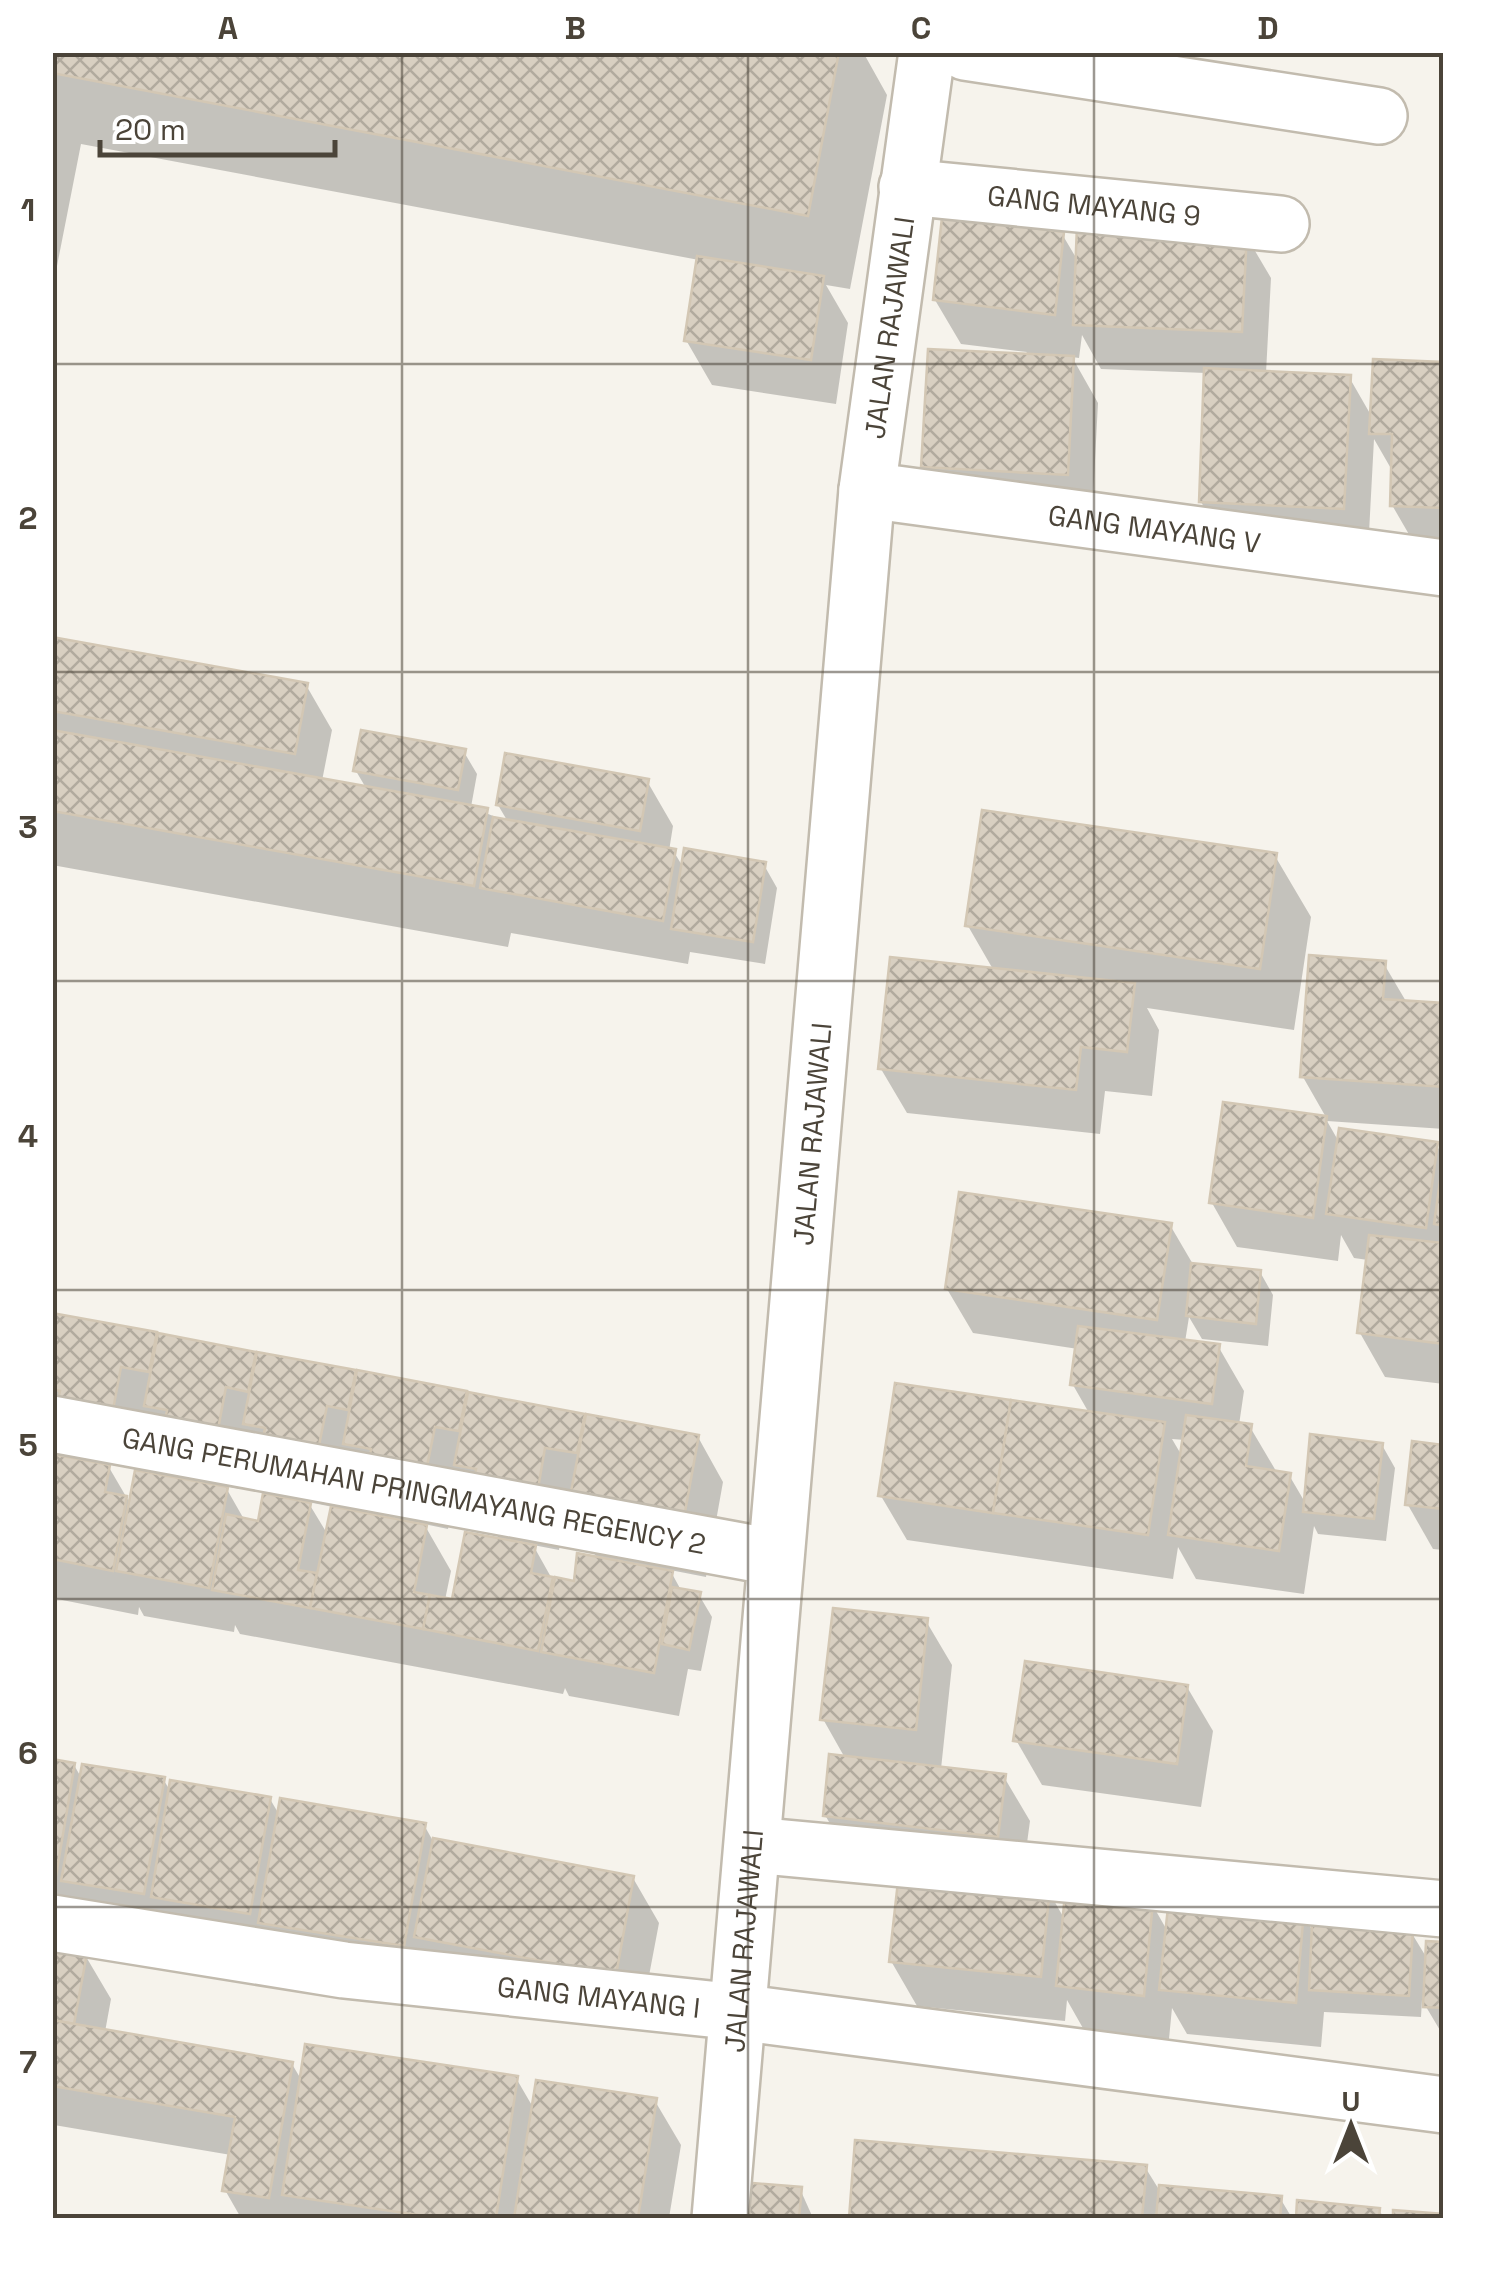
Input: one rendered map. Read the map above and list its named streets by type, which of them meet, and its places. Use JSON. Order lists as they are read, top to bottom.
{
  "streets": {
    "street": [
      "GANG MAYANG 9",
      "JALAN RAJAWALI",
      "GANG MAYANG V",
      "GANG PERUMAHAN PRINGMAYANG REGENCY 2",
      "GANG MAYANG I"
    ]
  },
  "crossings": [
    ["GANG MAYANG 9", "JALAN RAJAWALI"],
    ["JALAN RAJAWALI", "GANG MAYANG V"],
    ["JALAN RAJAWALI", "GANG PERUMAHAN PRINGMAYANG REGENCY 2"],
    ["JALAN RAJAWALI", "GANG MAYANG I"]
  ],
  "scale_bar": "20 m",
  "north": "top",
  "grid": {
    "columns": [
      "A",
      "B",
      "C",
      "D"
    ],
    "rows": [
      "1",
      "2",
      "3",
      "4",
      "5",
      "6",
      "7"
    ]
  }
}
